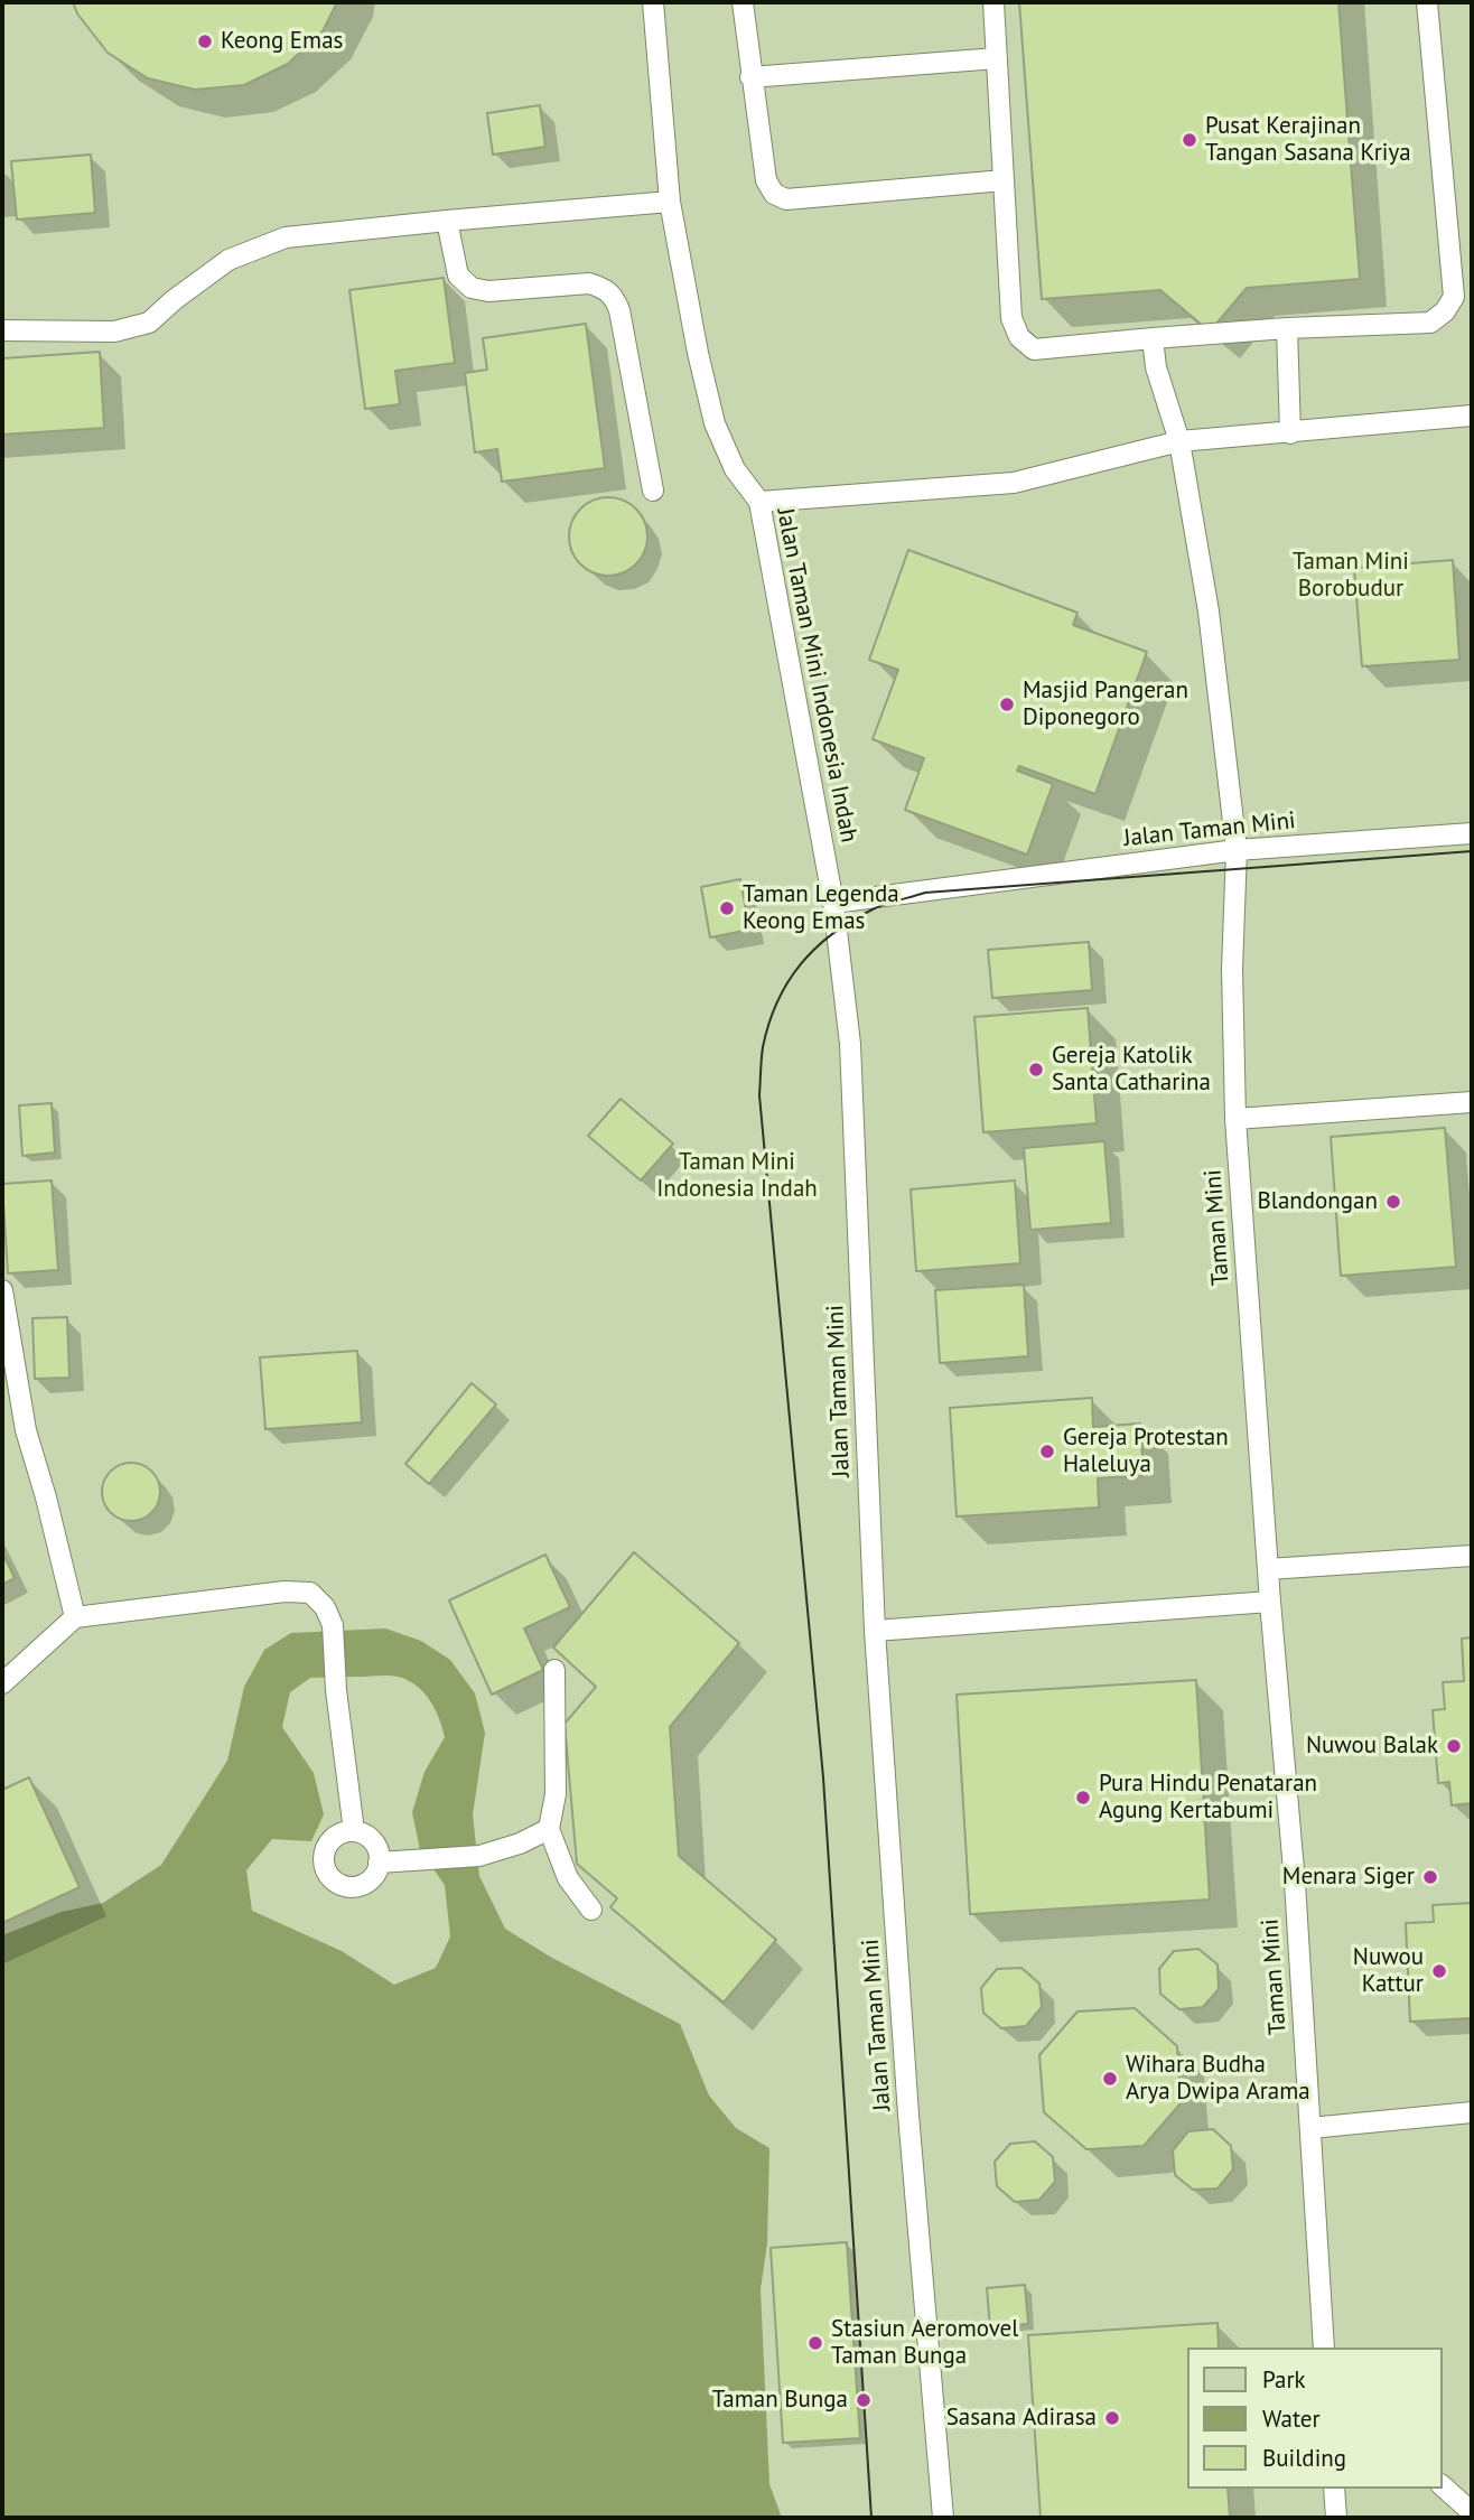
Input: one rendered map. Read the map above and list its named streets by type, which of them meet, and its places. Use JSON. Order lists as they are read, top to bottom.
{
  "streets": {
    "lane": ["Jalan Taman Mini Indonesia Indah", "Jalan Taman Mini", "Taman Mini"]
  },
  "crossings": [
    ["Jalan Taman Mini Indonesia Indah", "Jalan Taman Mini"],
    ["Jalan Taman Mini", "Taman Mini"]
  ],
  "parks": ["Taman Mini Borobudur", "Taman Mini Indonesia Indah"],
  "places": [
    "Keong Emas",
    "Pusat Kerajinan Tangan Sasana Kriya",
    "Masjid Pangeran Diponegoro",
    "Taman Legenda Keong Emas",
    "Gereja Katolik Santa Catharina",
    "Blandongan",
    "Gereja Protestan Haleluya",
    "Nuwou Balak",
    "Pura Hindu Penataran Agung Kertabumi",
    "Menara Siger",
    "Nuwou Kattur",
    "Wihara Budha Arya Dwipa Arama",
    "Stasiun Aeromovel Taman Bunga",
    "Taman Bunga",
    "Sasana Adirasa"
  ],
  "legend": ["Park", "Water", "Building"]
}
